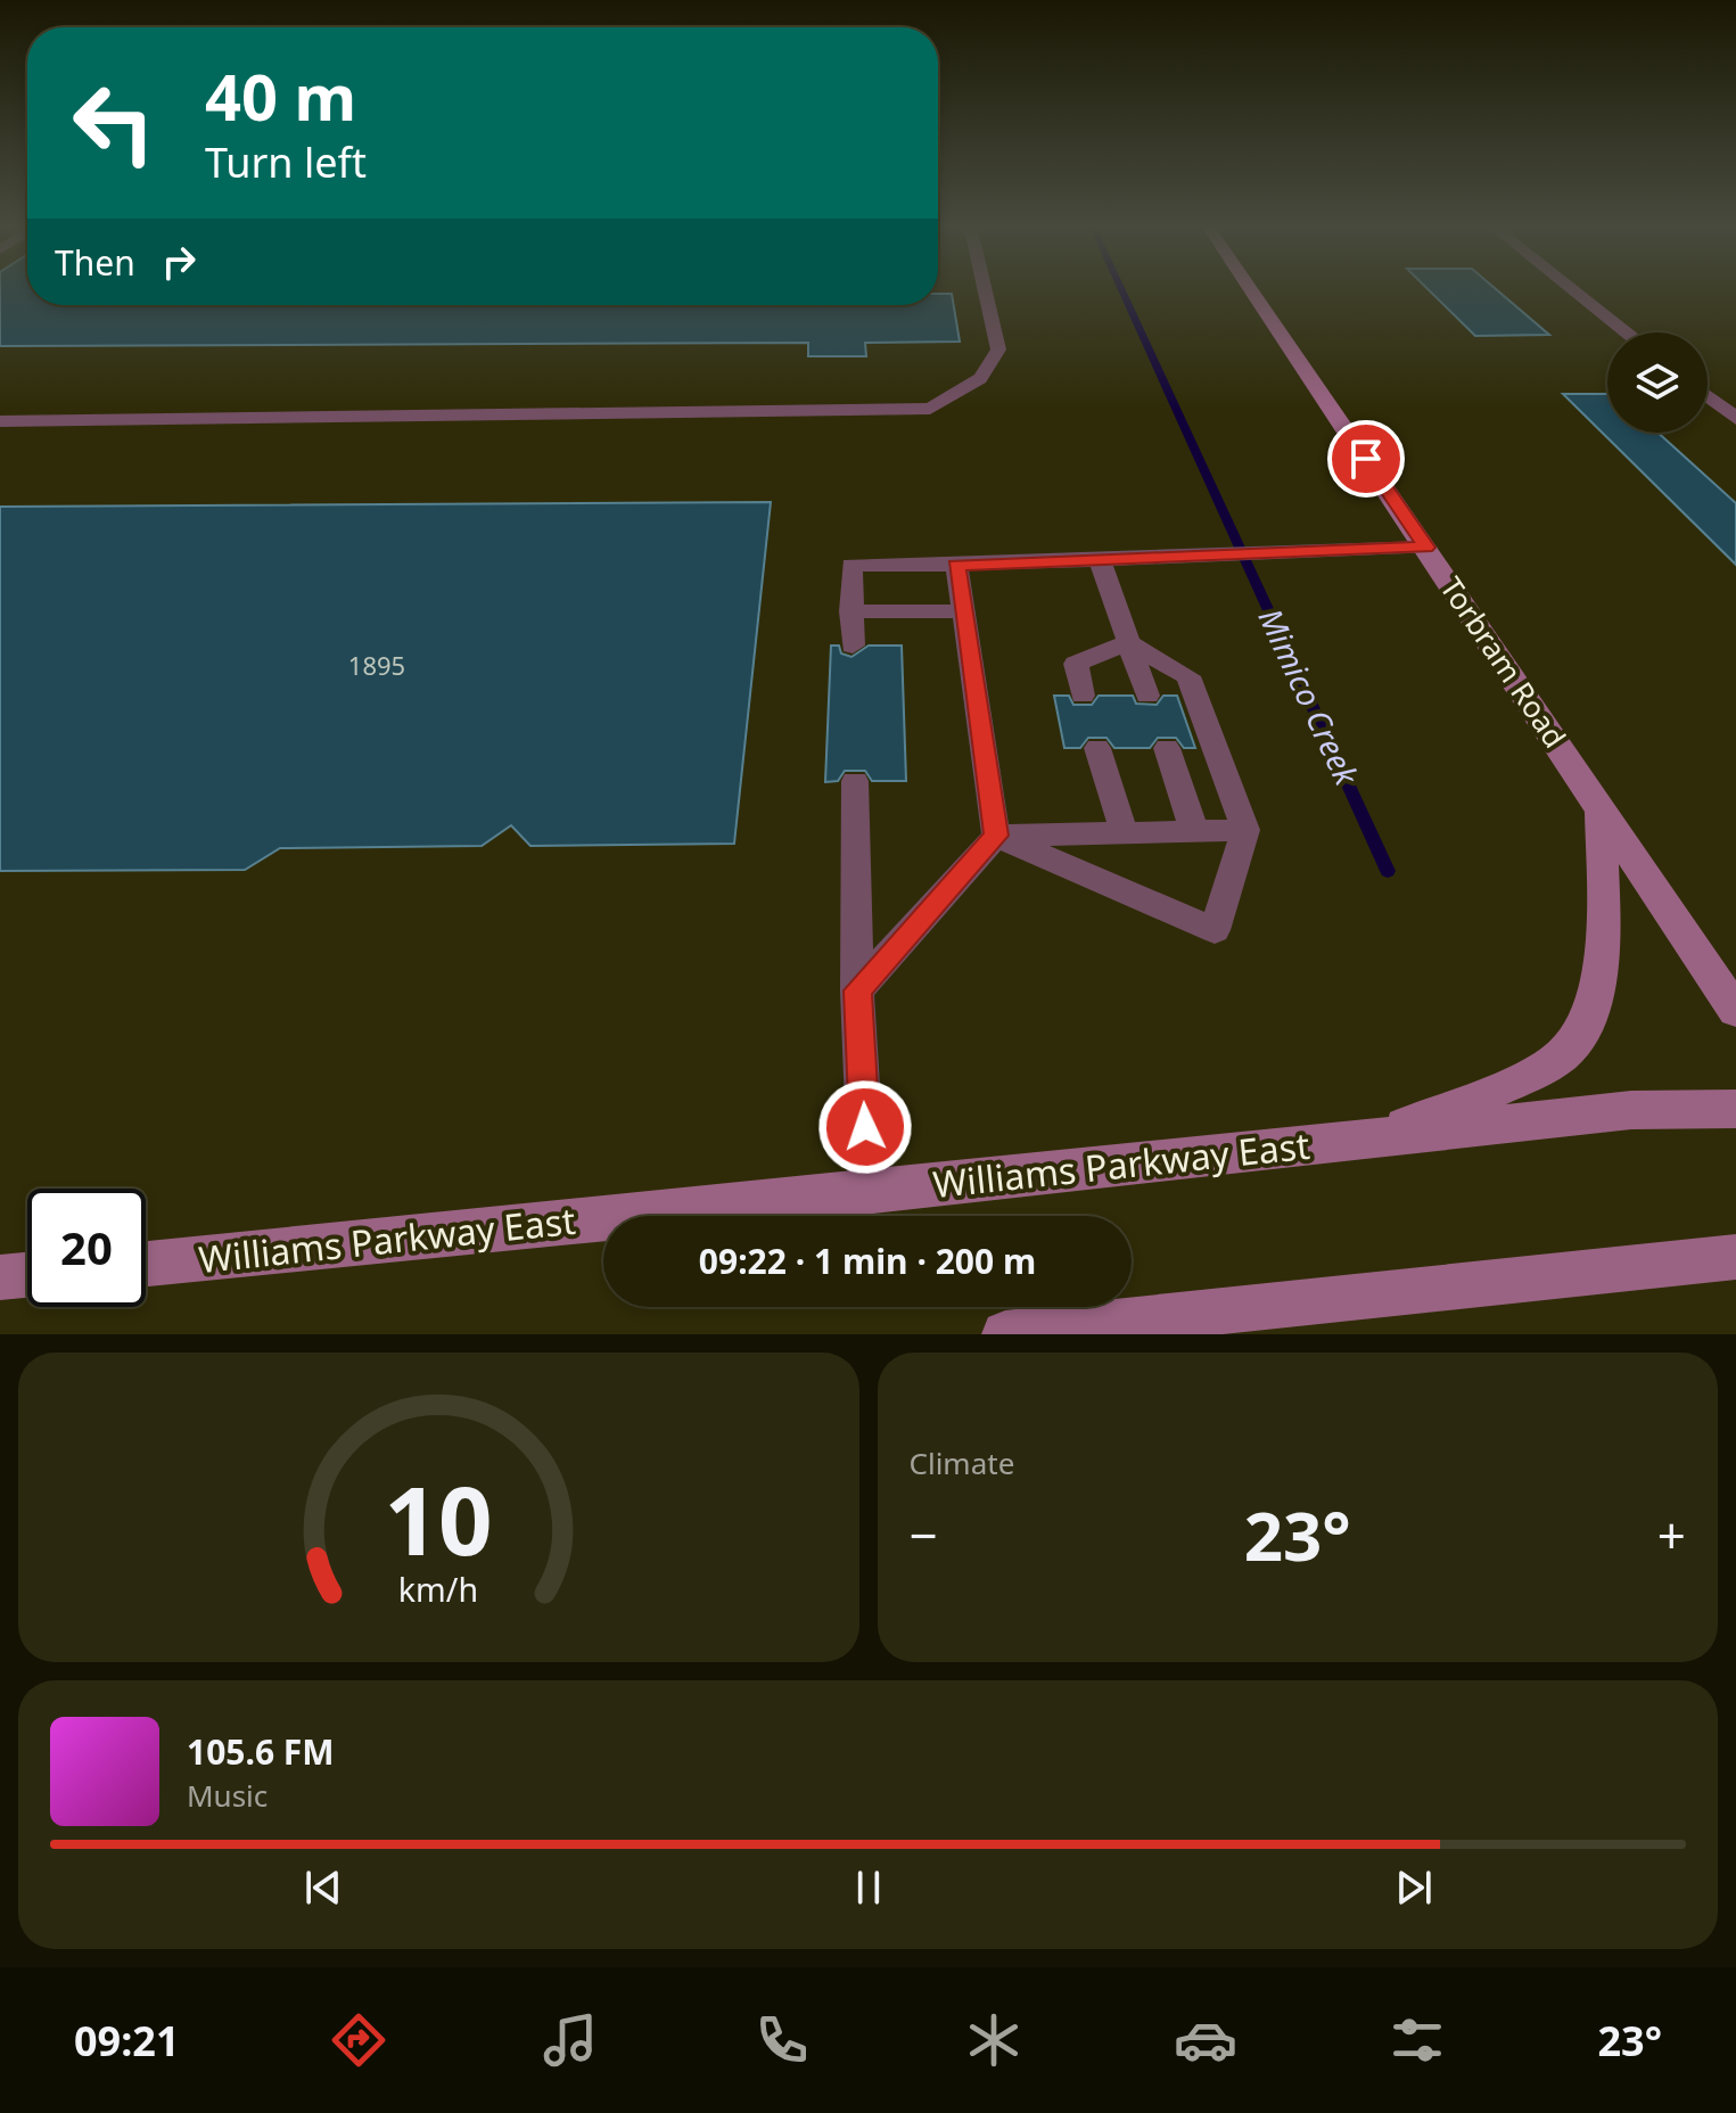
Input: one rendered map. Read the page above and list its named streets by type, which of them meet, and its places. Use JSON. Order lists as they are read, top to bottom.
{
  "streets": {
    "main road": ["Torbram Road", "Williams Parkway East"]
  },
  "water": ["Mimico Creek"],
  "house_numbers": ["1895"],
  "page": {
    "turn": ["40 m", "Turn left"],
    "then": "Then",
    "limit": "20",
    "trip": "09:22 · 1 min · 200 m",
    "tile": "Climate",
    "heat": ["−", "23°", "+"],
    "song": ["105.6 FM", "Music"],
    "tabs": ["09:21", "23°"],
    "gauge": ["10", "km/h"]
  }
}
